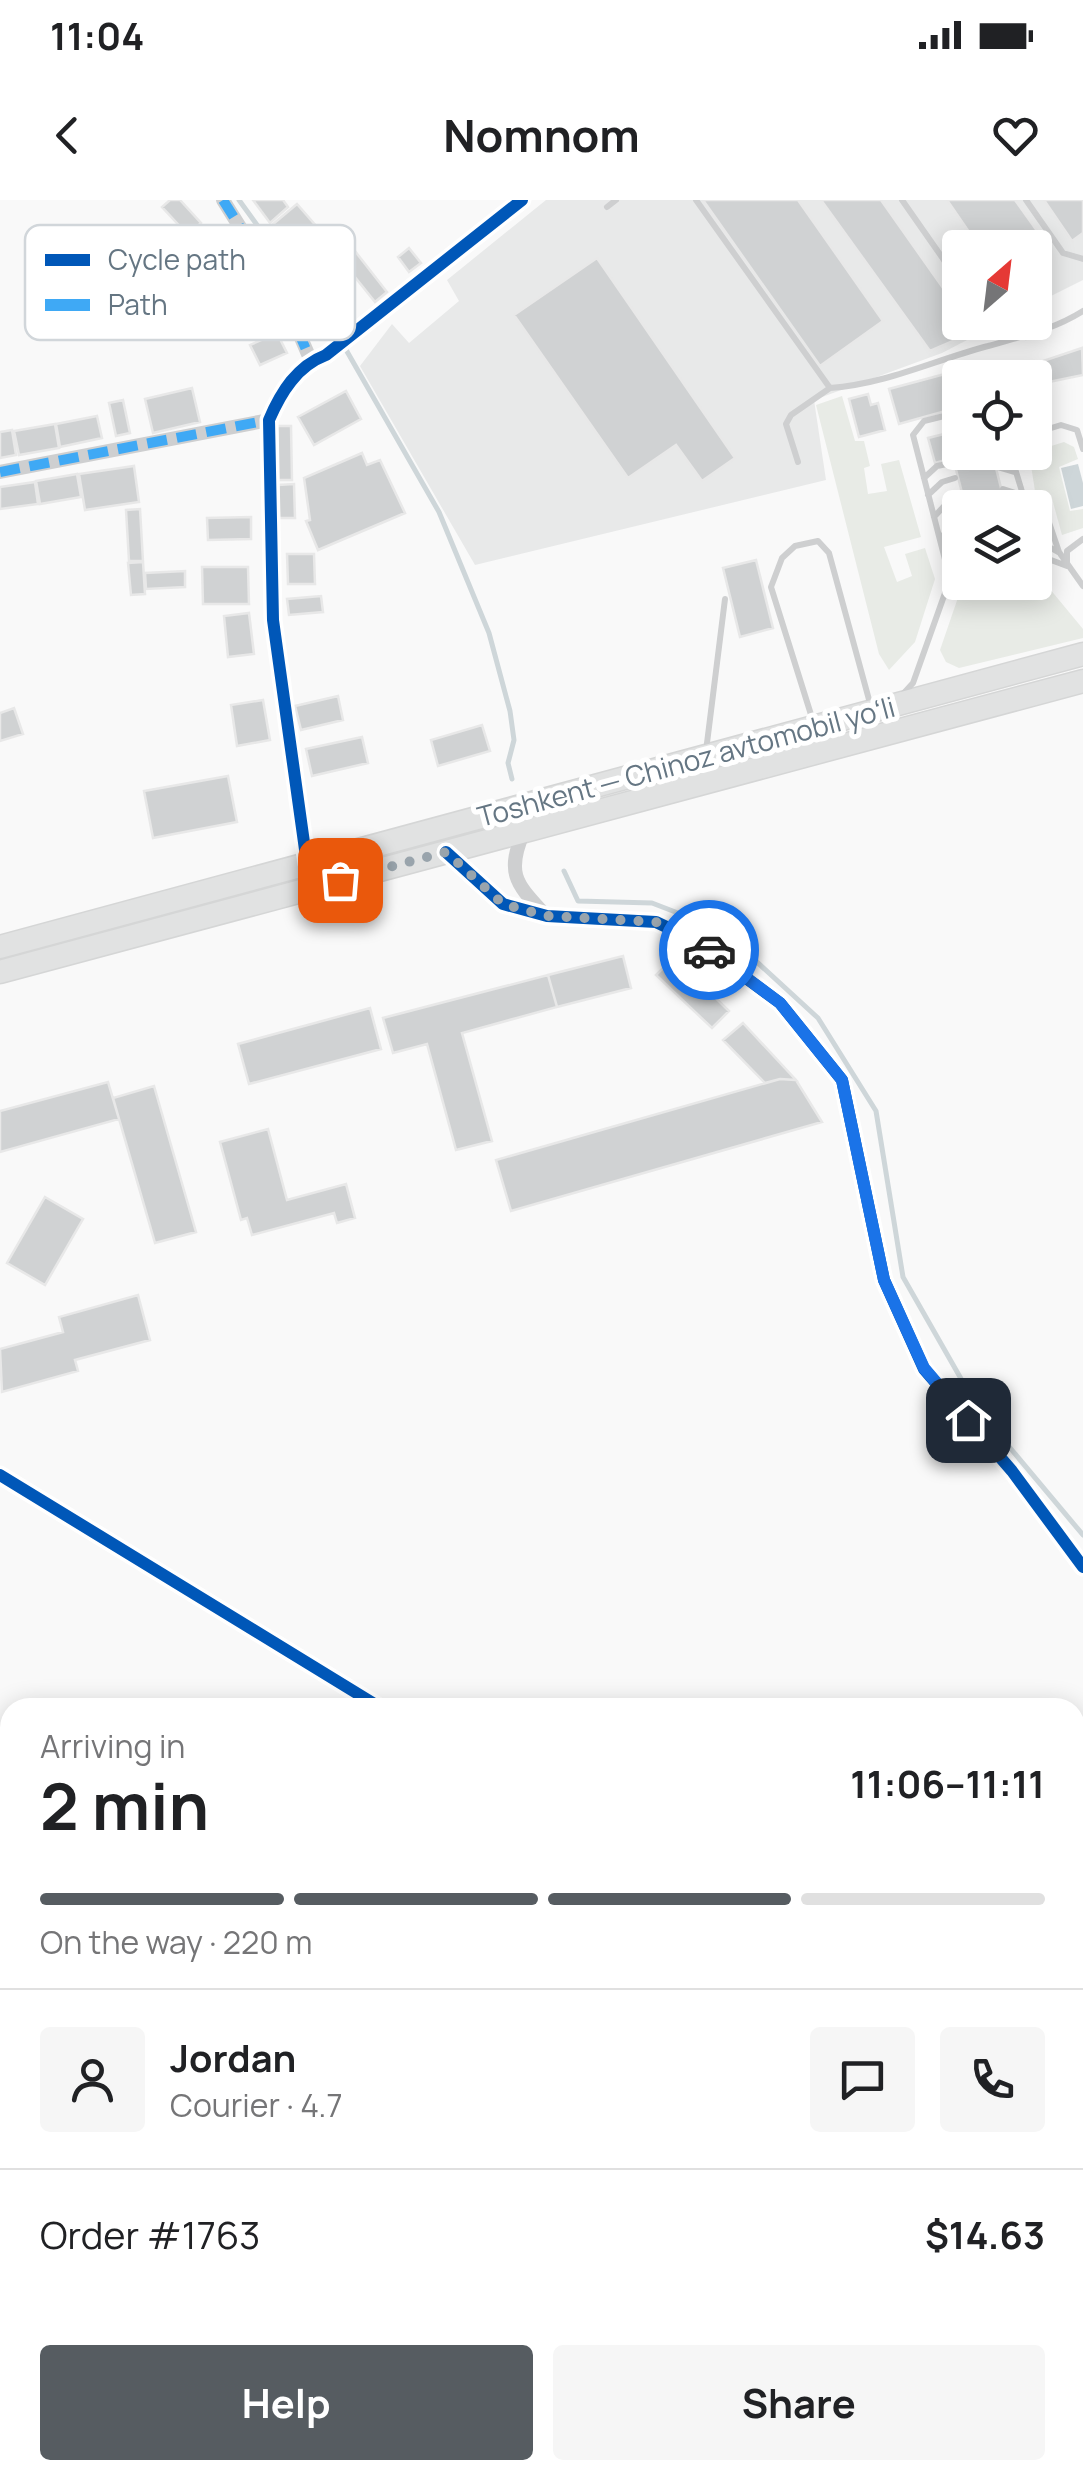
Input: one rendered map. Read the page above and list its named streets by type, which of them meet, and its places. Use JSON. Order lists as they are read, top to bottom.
{
  "streets": {
    "highway": ["Toshkent — Chinoz avtomobil yoʻli"]
  },
  "legend": ["Cycle path", "Path"],
  "north": "top right",
  "page": {
    "status": "11:04",
    "header": "Nomnom",
    "heading": ["2 min", "Arriving in", "11:06–11:11"],
    "panel": [
      "Jordan",
      "Courier · 4.7",
      "Order #1763",
      "$14.63"
    ],
    "bar": "On the way · 220 m",
    "buttons": ["Help", "Share"]
  }
}
